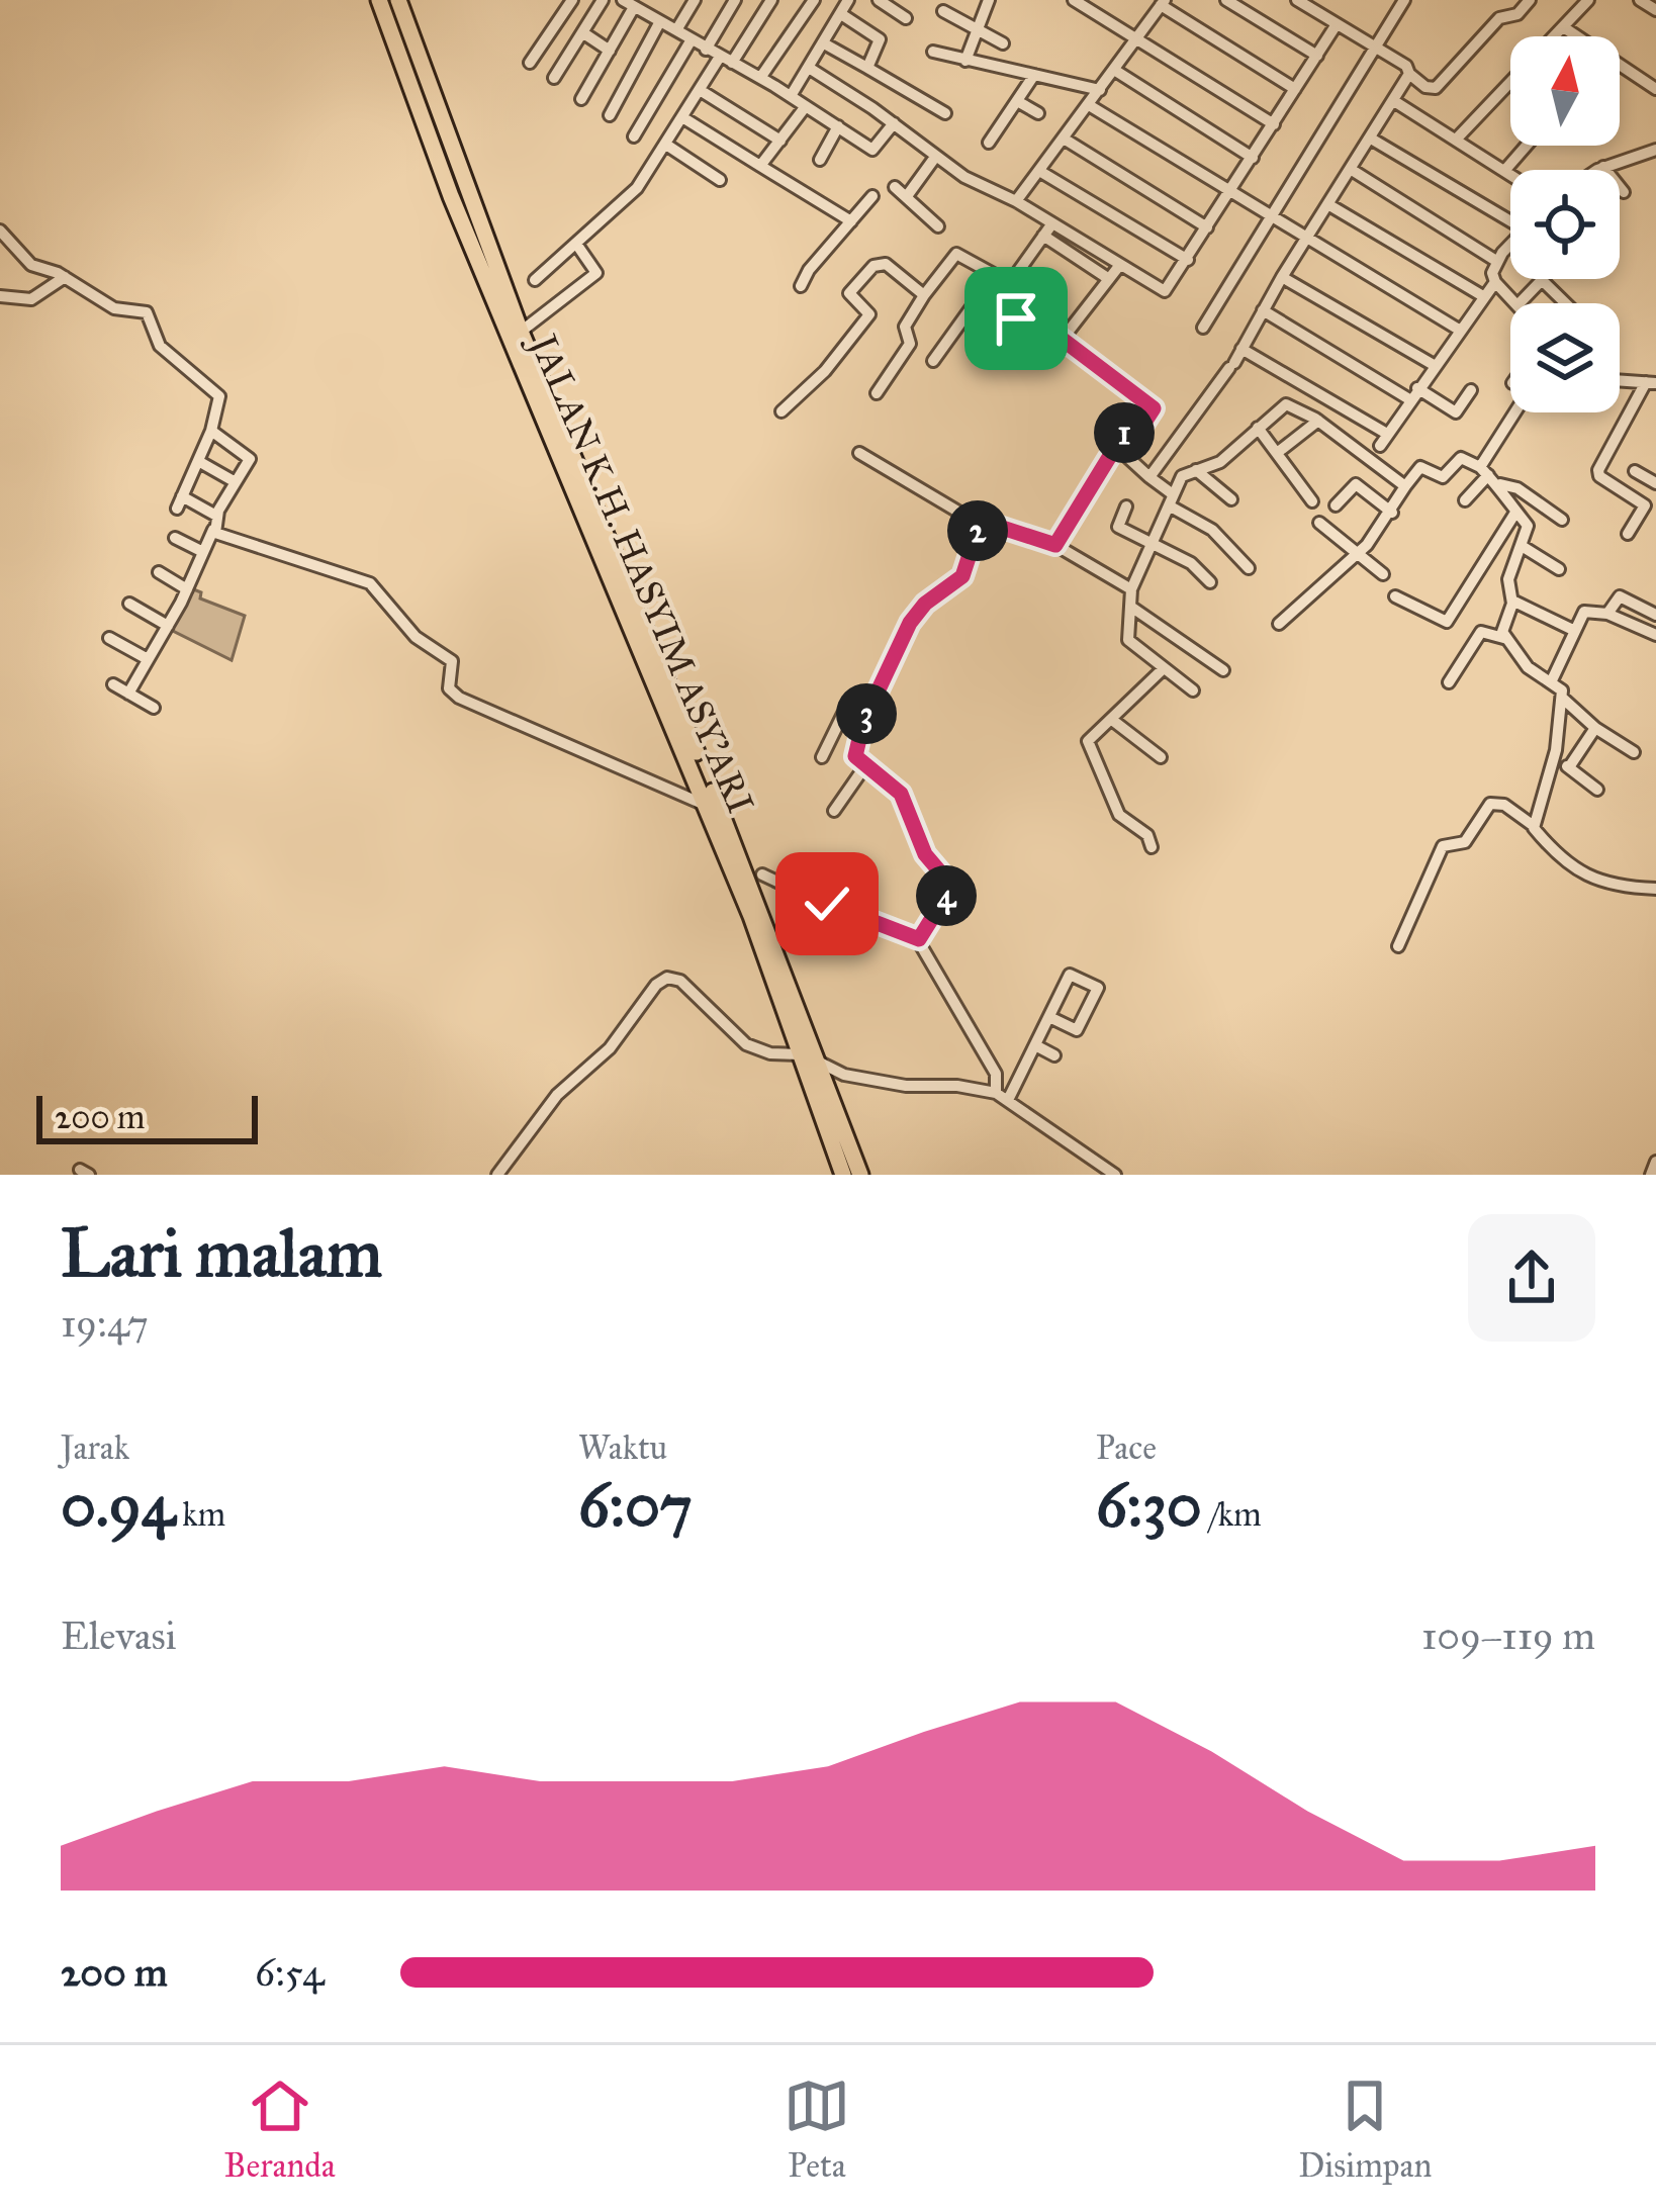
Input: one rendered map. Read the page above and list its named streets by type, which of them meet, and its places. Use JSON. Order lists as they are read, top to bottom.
{
  "streets": {
    "highway": ["JALAN K.H. HASYIM ASY'ARI"]
  },
  "scale_bar": "200 m",
  "north": "top",
  "page": {
    "pins": [
      "1",
      "2",
      "3",
      "4"
    ],
    "scale": "200 m",
    "heading": ["Lari malam", "19:47"],
    "stats": [
      ["Jarak", "0.94 km"],
      ["Waktu", "6:07"],
      ["Pace", "6:30 /km"]
    ],
    "chart": ["Elevasi", "109–119 m"],
    "list": [
      {
        "name": "200 m",
        "note": "6:54"
      }
    ],
    "tabs": ["Beranda", "Peta", "Disimpan"]
  }
}
